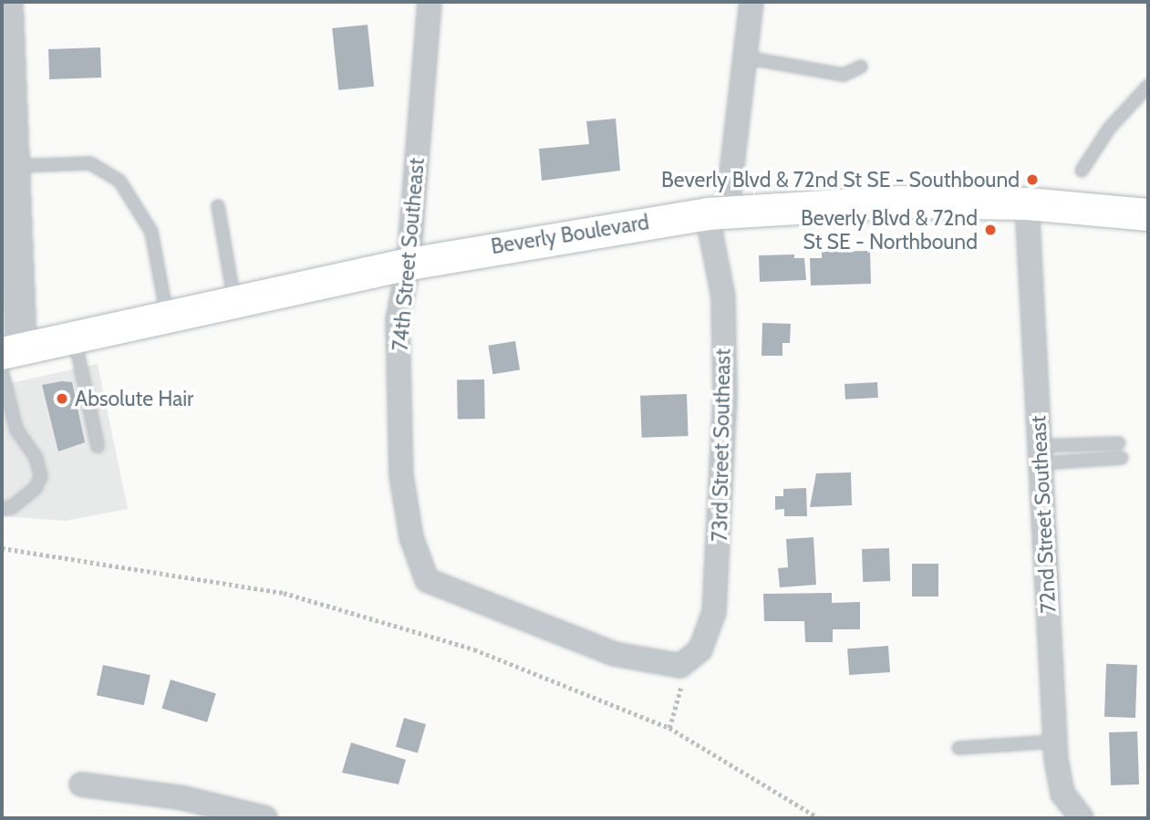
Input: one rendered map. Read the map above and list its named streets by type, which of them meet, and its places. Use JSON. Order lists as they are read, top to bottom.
{
  "streets": {
    "main road": ["Beverly Boulevard"],
    "street": ["74th Street Southeast", "73rd Street Southeast", "72nd Street Southeast"]
  },
  "crossings": [
    ["Beverly Boulevard", "74th Street Southeast"],
    ["Beverly Boulevard", "73rd Street Southeast"],
    ["Beverly Boulevard", "72nd Street Southeast"],
    ["74th Street Southeast", "73rd Street Southeast"]
  ],
  "places": ["Beverly Blvd & 72nd St SE - Southbound", "Beverly Blvd & 72nd St SE - Northbound", "Absolute Hair"]
}
